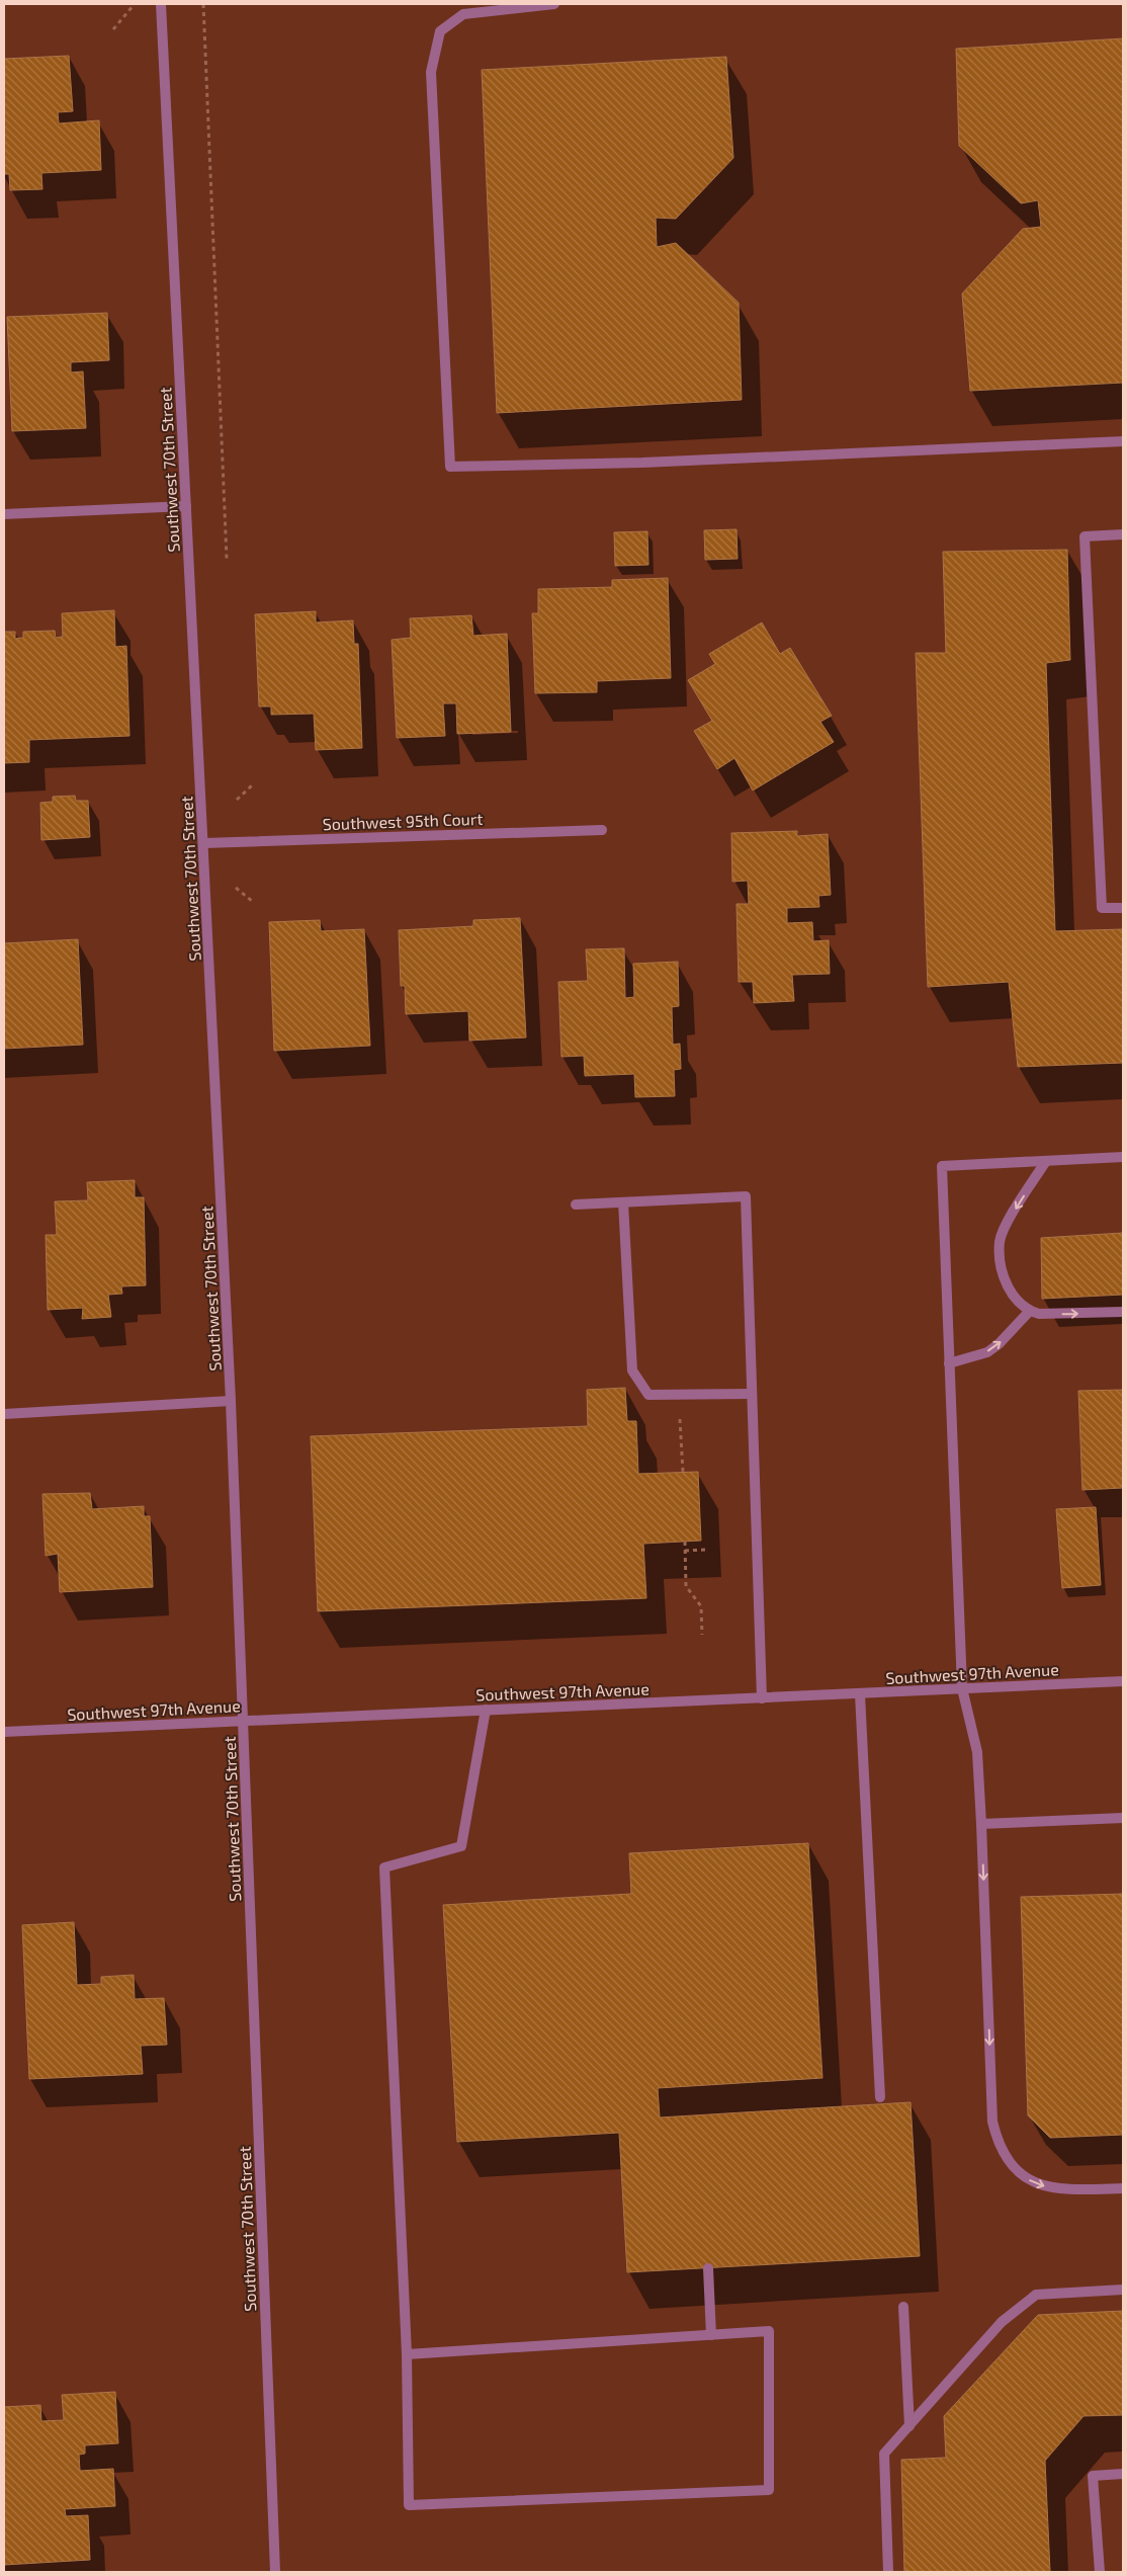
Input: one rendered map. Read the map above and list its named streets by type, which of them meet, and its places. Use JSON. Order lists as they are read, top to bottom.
{
  "streets": {
    "street": ["Southwest 70th Street", "Southwest 95th Court", "Southwest 97th Avenue"]
  },
  "crossings": [
    ["Southwest 70th Street", "Southwest 95th Court"],
    ["Southwest 70th Street", "Southwest 97th Avenue"]
  ]
}
